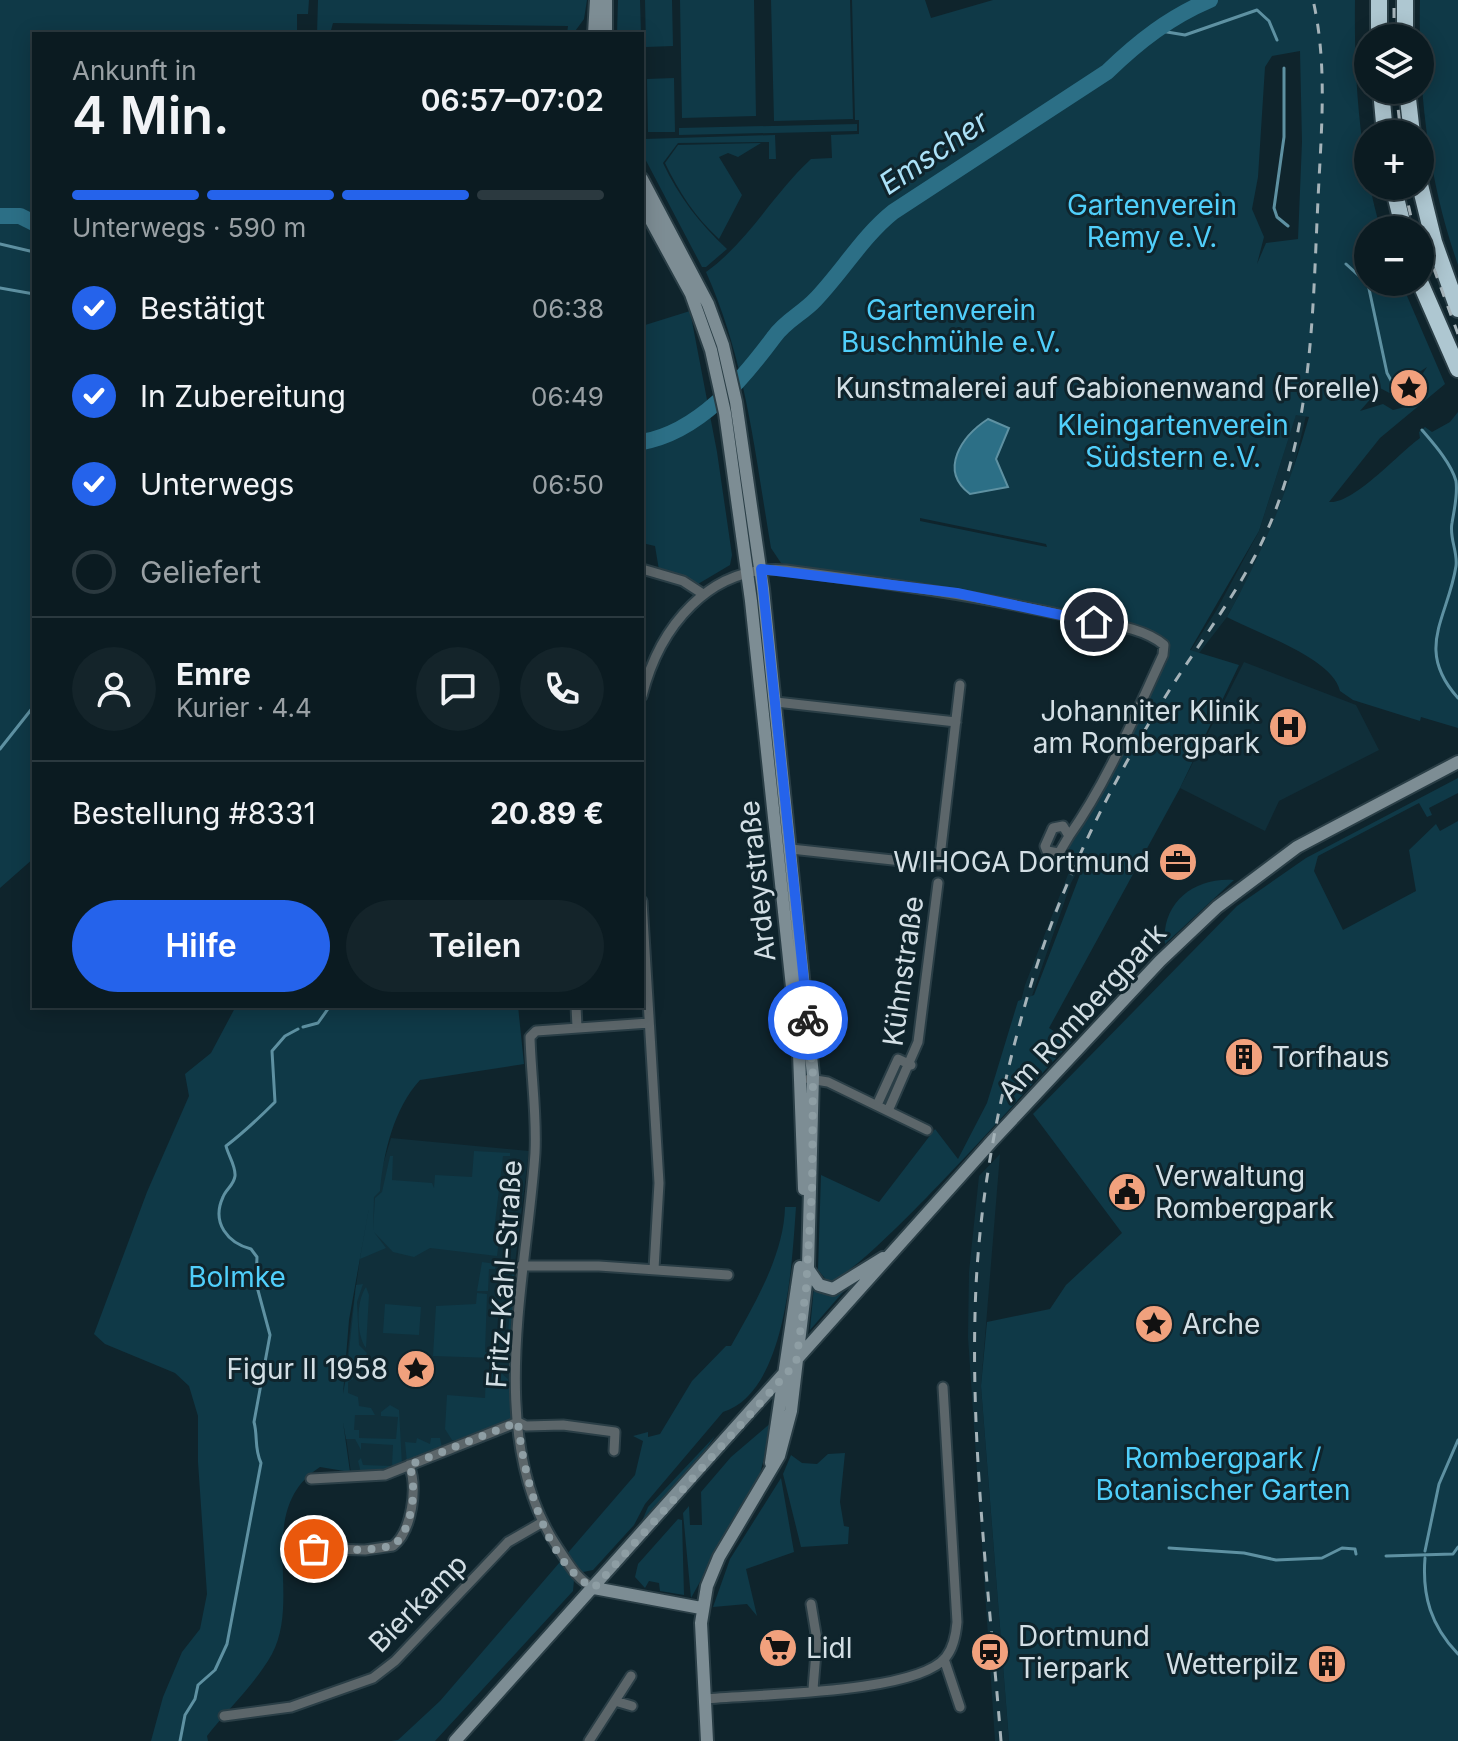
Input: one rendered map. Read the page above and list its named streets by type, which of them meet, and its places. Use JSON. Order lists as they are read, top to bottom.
{
  "streets": {
    "main road": ["Ardeystraße", "Am Rombergpark"],
    "street": ["Kühnstraße", "Fritz-Kahl-Straße", "Bierkamp"]
  },
  "crossings": [
    ["Ardeystraße", "Am Rombergpark"],
    ["Am Rombergpark", "Fritz-Kahl-Straße"],
    ["Fritz-Kahl-Straße", "Bierkamp"]
  ],
  "water": ["Emscher"],
  "parks": [
    "Gartenverein Remy e.V.",
    "Gartenverein Buschmühle e.V.",
    "Kleingartenverein Südstern e.V.",
    "Bolmke",
    "Rombergpark / Botanischer Garten"
  ],
  "places": {
    "place": ["Kunstmalerei auf Gabionenwand (Forelle)", "Arche", "Figur II 1958"],
    "hospital": ["Johanniter Klinik am Rombergpark"],
    "office": ["WIHOGA Dortmund"],
    "building": ["Torfhaus", "Wetterpilz"],
    "public building": ["Verwaltung Rombergpark"],
    "supermarket": ["Lidl"],
    "station": ["Dortmund Tierpark"]
  },
  "page": {
    "map_buttons": ["+", "−"],
    "heading": ["4 Min.", "Ankunft in", "06:57–07:02"],
    "panel": [
      "Emre",
      "Kurier · 4.4",
      "Bestellung #8331",
      "20.89 €"
    ],
    "bar": "Unterwegs · 590 m",
    "list": [
      ["Bestätigt", "06:38"],
      ["In Zubereitung", "06:49"],
      ["Unterwegs", "06:50"],
      "Geliefert"
    ],
    "buttons": ["Hilfe", "Teilen"]
  }
}
